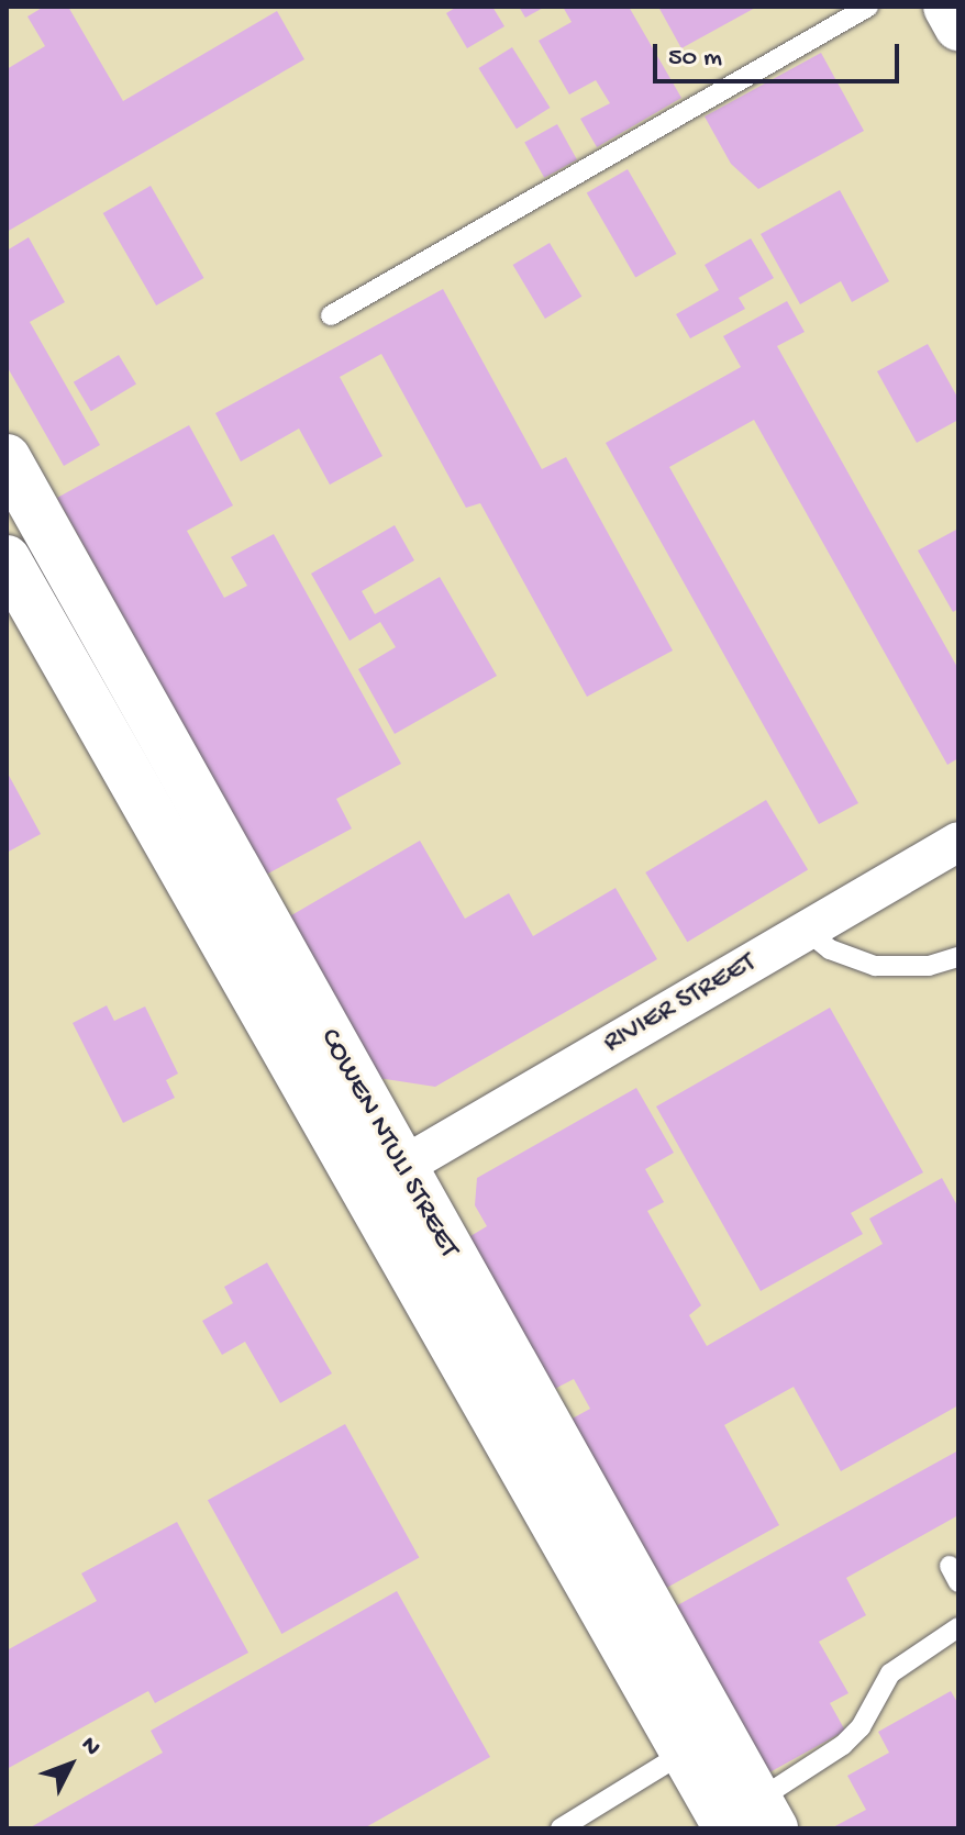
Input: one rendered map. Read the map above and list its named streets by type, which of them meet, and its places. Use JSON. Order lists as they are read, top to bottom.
{
  "streets": {
    "main road": ["COWEN NTULI STREET"],
    "street": ["RIVIER STREET"]
  },
  "crossings": [
    ["RIVIER STREET", "COWEN NTULI STREET"]
  ],
  "scale_bar": "50 m",
  "north": "top right"
}
